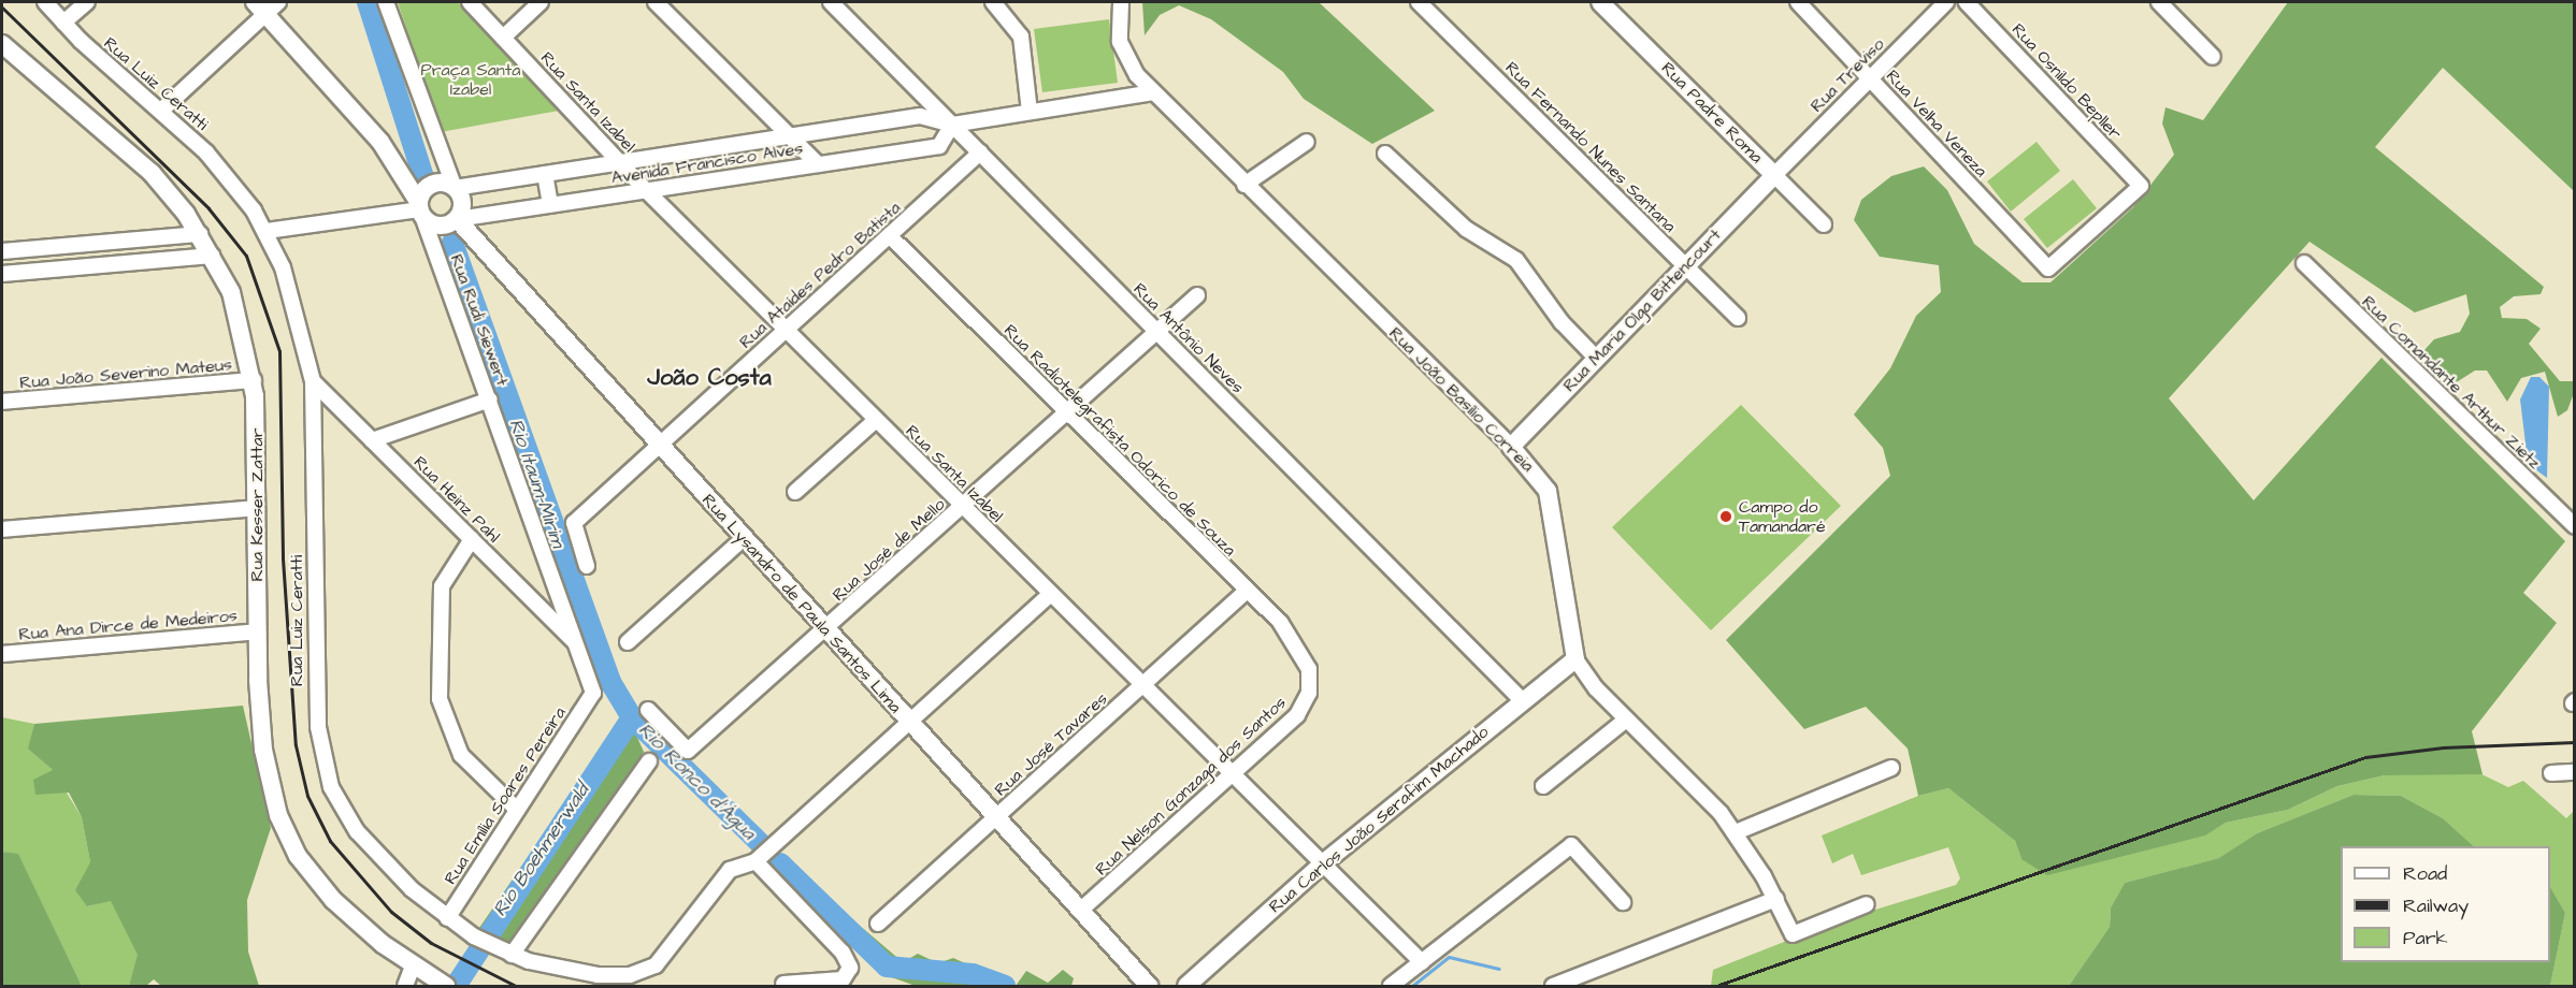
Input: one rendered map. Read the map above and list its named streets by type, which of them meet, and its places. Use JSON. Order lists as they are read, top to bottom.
{
  "streets": {
    "street": [
      "Rua Treviso",
      "Rua Osnildo Bepller",
      "Rua Luiz Ceratti",
      "Rua Santa Izabel",
      "Rua Padre Roma",
      "Rua Velha Veneza",
      "Rua Fernando Nunes Santana",
      "Avenida Francisco Alves",
      "Rua Ataídes Pedro Batista",
      "Rua Maria Olga Bittencourt",
      "Rua Rudi Siewert",
      "Rua Antônio Neves",
      "Rua João Severino Mateus",
      "Rua Comandante Arthur Zietz",
      "Rua João Basílio Correia",
      "Rua Radiotelegrafista Odorico de Souza",
      "Rua Heinz Pahl",
      "Rua Kesser Zattar",
      "Rua José de Mello",
      "Rua Lysandro de Paula Santos Lima",
      "Rua Ana Dirce de Medeiros",
      "Rua José Tavares",
      "Rua Nelson Gonzaga dos Santos",
      "Rua Emília Soares Pereira",
      "Rua Carlos João Serafim Machado"
    ]
  },
  "crossings": [
    ["Rua Treviso", "Rua Padre Roma"],
    ["Rua Treviso", "Rua Velha Veneza"],
    ["Rua Treviso", "Rua Maria Olga Bittencourt"],
    ["Rua Osnildo Bepller", "Rua Velha Veneza"],
    ["Rua Luiz Ceratti", "Rua Santa Izabel"],
    ["Rua Luiz Ceratti", "Rua Heinz Pahl"],
    ["Rua Luiz Ceratti", "Rua Lysandro de Paula Santos Lima"],
    ["Rua Luiz Ceratti", "Rua Emília Soares Pereira"],
    ["Rua Santa Izabel", "Avenida Francisco Alves"],
    ["Rua Santa Izabel", "Rua Ataídes Pedro Batista"],
    ["Rua Santa Izabel", "Rua José de Mello"],
    ["Rua Santa Izabel", "Rua José Tavares"],
    ["Rua Santa Izabel", "Rua Nelson Gonzaga dos Santos"],
    ["Rua Santa Izabel", "Rua Carlos João Serafim Machado"],
    ["Rua Padre Roma", "Rua Maria Olga Bittencourt"],
    ["Rua Fernando Nunes Santana", "Rua Maria Olga Bittencourt"],
    ["Avenida Francisco Alves", "Rua Rudi Siewert"],
    ["Avenida Francisco Alves", "Rua Antônio Neves"],
    ["Avenida Francisco Alves", "Rua João Basílio Correia"],
    ["Avenida Francisco Alves", "Rua Lysandro de Paula Santos Lima"],
    ["Rua Ataídes Pedro Batista", "Rua Antônio Neves"],
    ["Rua Ataídes Pedro Batista", "Rua Radiotelegrafista Odorico de Souza"],
    ["Rua Ataídes Pedro Batista", "Rua Lysandro de Paula Santos Lima"],
    ["Rua Maria Olga Bittencourt", "Rua João Basílio Correia"],
    ["Rua Rudi Siewert", "Rua Heinz Pahl"],
    ["Rua Rudi Siewert", "Rua Lysandro de Paula Santos Lima"],
    ["Rua Rudi Siewert", "Rua Emília Soares Pereira"],
    ["Rua Antônio Neves", "Rua José de Mello"],
    ["Rua Antônio Neves", "Rua Carlos João Serafim Machado"],
    ["Rua João Severino Mateus", "Rua Kesser Zattar"],
    ["Rua João Basílio Correia", "Rua Carlos João Serafim Machado"],
    ["Rua Radiotelegrafista Odorico de Souza", "Rua José de Mello"],
    ["Rua Radiotelegrafista Odorico de Souza", "Rua José Tavares"],
    ["Rua Radiotelegrafista Odorico de Souza", "Rua Nelson Gonzaga dos Santos"],
    ["Rua Kesser Zattar", "Rua Ana Dirce de Medeiros"],
    ["Rua José de Mello", "Rua Lysandro de Paula Santos Lima"],
    ["Rua Lysandro de Paula Santos Lima", "Rua José Tavares"],
    ["Rua Lysandro de Paula Santos Lima", "Rua Nelson Gonzaga dos Santos"]
  ],
  "districts": ["João Costa"],
  "water": ["Rio Itaum-Mirim", "Rio Ronco d'Água", "Rio Boehmerwald"],
  "parks": ["Praça Santa Izabel"],
  "places": ["Campo do Tamandaré"],
  "legend": ["Road", "Railway", "Park"]
}
